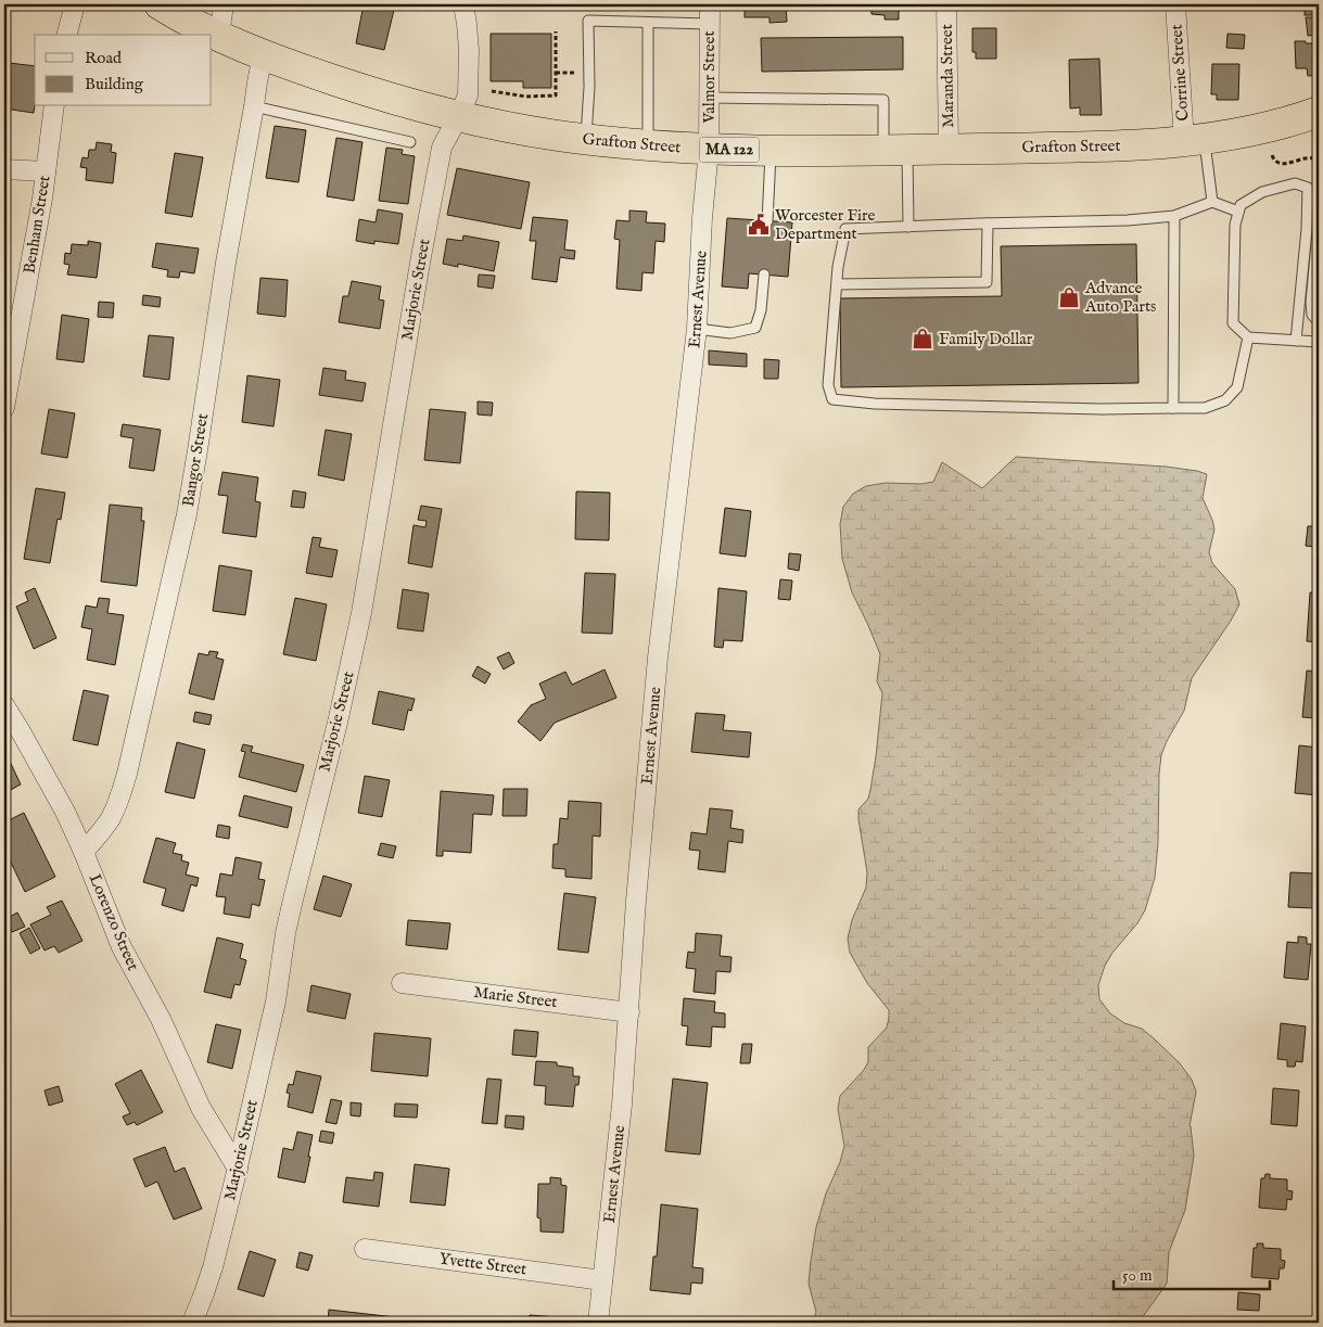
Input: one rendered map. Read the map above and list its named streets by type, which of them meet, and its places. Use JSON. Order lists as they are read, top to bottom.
{
  "streets": {
    "highway": ["Grafton Street", "MA 122"],
    "street": [
      "Corrine Street",
      "Maranda Street",
      "Valmor Street",
      "Benham Street",
      "Marjorie Street",
      "Ernest Avenue",
      "Bangor Street",
      "Lorenzo Street",
      "Marie Street",
      "Yvette Street"
    ]
  },
  "crossings": [
    ["Corrine Street", "Grafton Street"],
    ["Maranda Street", "Grafton Street"],
    ["Valmor Street", "Grafton Street"],
    ["Valmor Street", "Ernest Avenue"],
    ["Grafton Street", "Marjorie Street"],
    ["Grafton Street", "Ernest Avenue"],
    ["Grafton Street", "Bangor Street"],
    ["Marjorie Street", "Lorenzo Street"],
    ["Ernest Avenue", "Marie Street"],
    ["Ernest Avenue", "Yvette Street"],
    ["Bangor Street", "Lorenzo Street"]
  ],
  "places": {
    "public building": ["Worcester Fire Department"],
    "shop": ["Advance Auto Parts", "Family Dollar"]
  },
  "legend": ["Road", "Building"],
  "scale_bar": "50 m"
}
